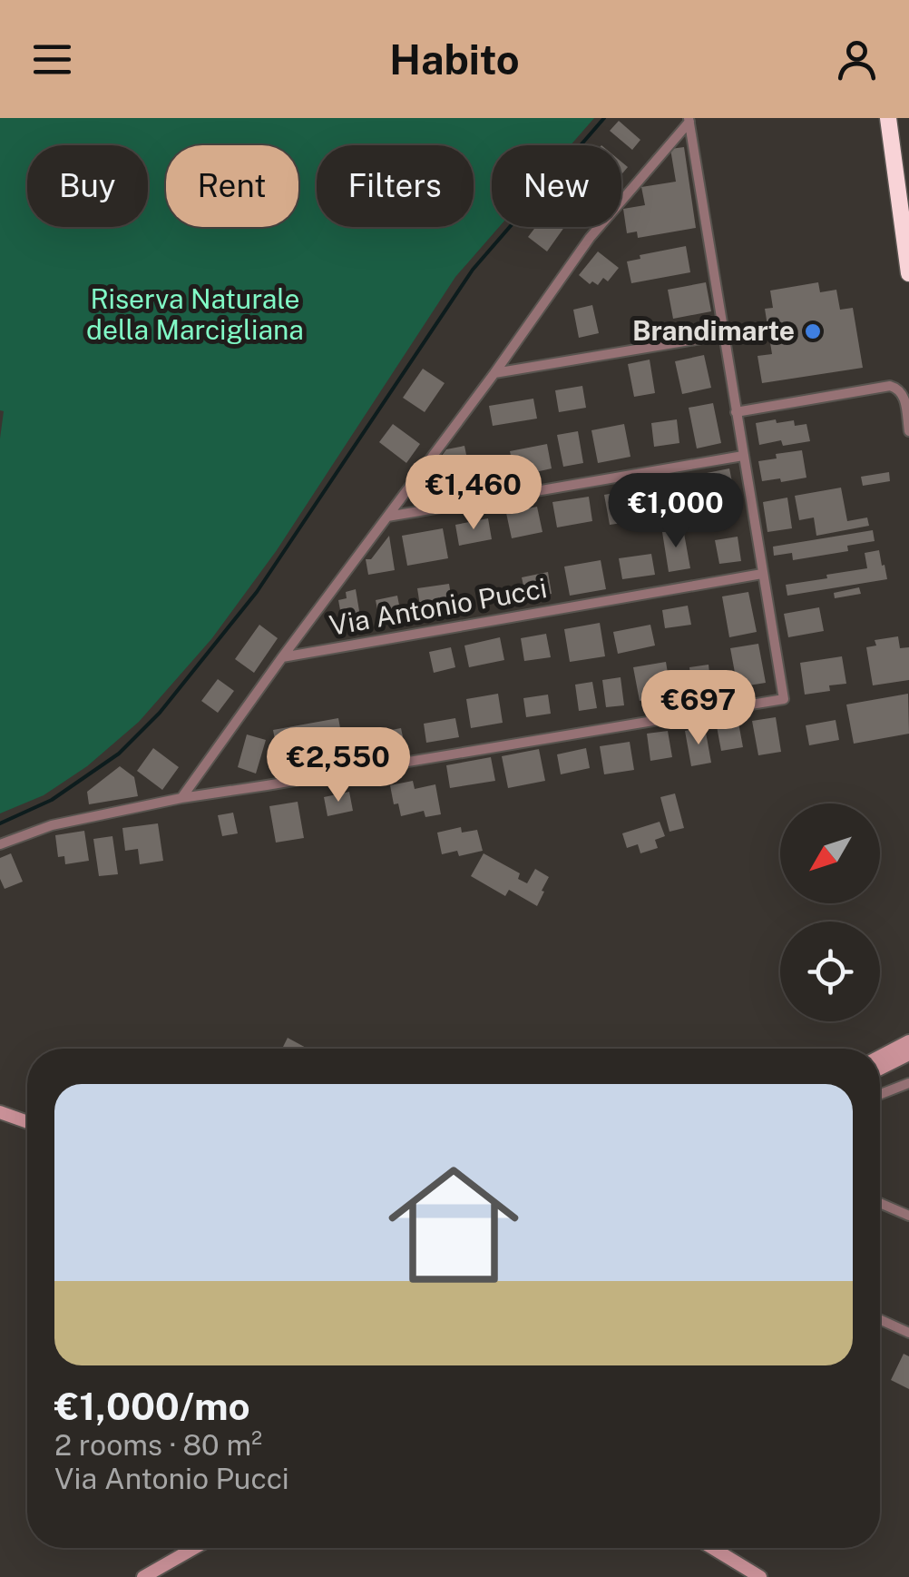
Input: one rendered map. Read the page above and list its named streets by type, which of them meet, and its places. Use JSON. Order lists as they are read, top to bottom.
{
  "streets": {
    "street": ["Via Antonio Pucci"]
  },
  "parks": ["Riserva Naturale della Marcigliana"],
  "places": ["Brandimarte"],
  "north": "bottom left",
  "page": {
    "header": "Habito",
    "chip": [
      "Buy",
      "Rent",
      "Filters",
      "New"
    ],
    "price": [
      "€1,460",
      "€1,000",
      "€697",
      "€2,550"
    ],
    "list": [
      {
        "name": "€1,000/mo",
        "note": "2 rooms · 80 m² · Via Antonio Pucci"
      }
    ]
  }
}
